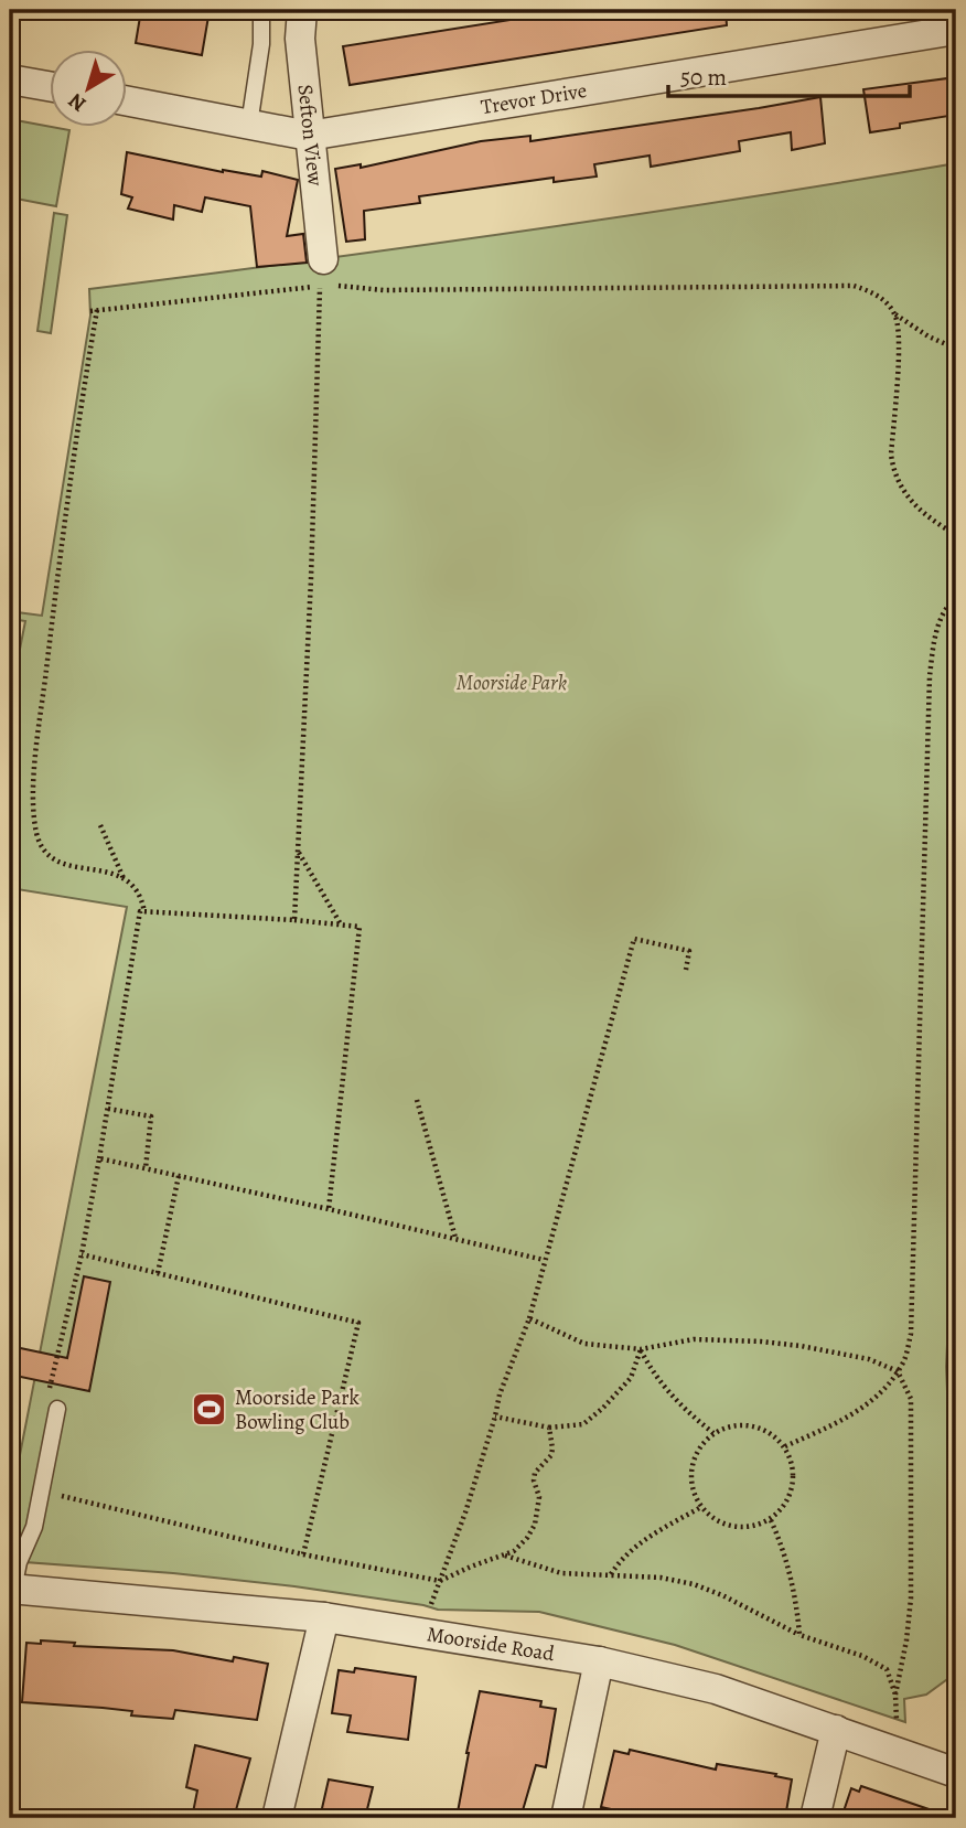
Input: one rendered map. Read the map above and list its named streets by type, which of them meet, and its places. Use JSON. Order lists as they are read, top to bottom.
{
  "streets": {
    "street": ["Trevor Drive", "Sefton View", "Moorside Road"]
  },
  "crossings": [
    ["Trevor Drive", "Sefton View"]
  ],
  "parks": ["Moorside Park"],
  "places": {
    "sports": ["Moorside Park Bowling Club"]
  },
  "scale_bar": "50 m",
  "north": "bottom left"
}
